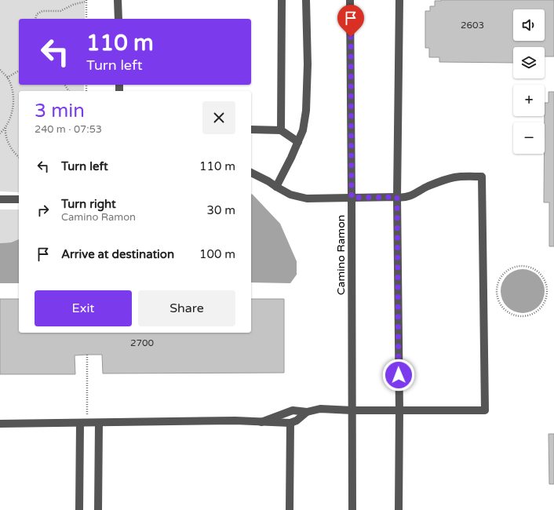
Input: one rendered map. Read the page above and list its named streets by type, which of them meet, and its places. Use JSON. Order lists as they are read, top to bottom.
{
  "streets": {
    "street": ["Camino Ramon"]
  },
  "house_numbers": ["2603", "2700"],
  "page": {
    "map_buttons": ["+", "−"],
    "turn": ["110 m", "Turn left"],
    "heading": ["3 min", "240 m · 07:53"],
    "list": [
      {
        "name": "Turn left",
        "value": "110 m"
      },
      {
        "name": "Turn right",
        "note": "Camino Ramon",
        "value": "30 m"
      },
      {
        "name": "Arrive at destination",
        "value": "100 m"
      }
    ],
    "buttons": ["Exit", "Share"]
  }
}
